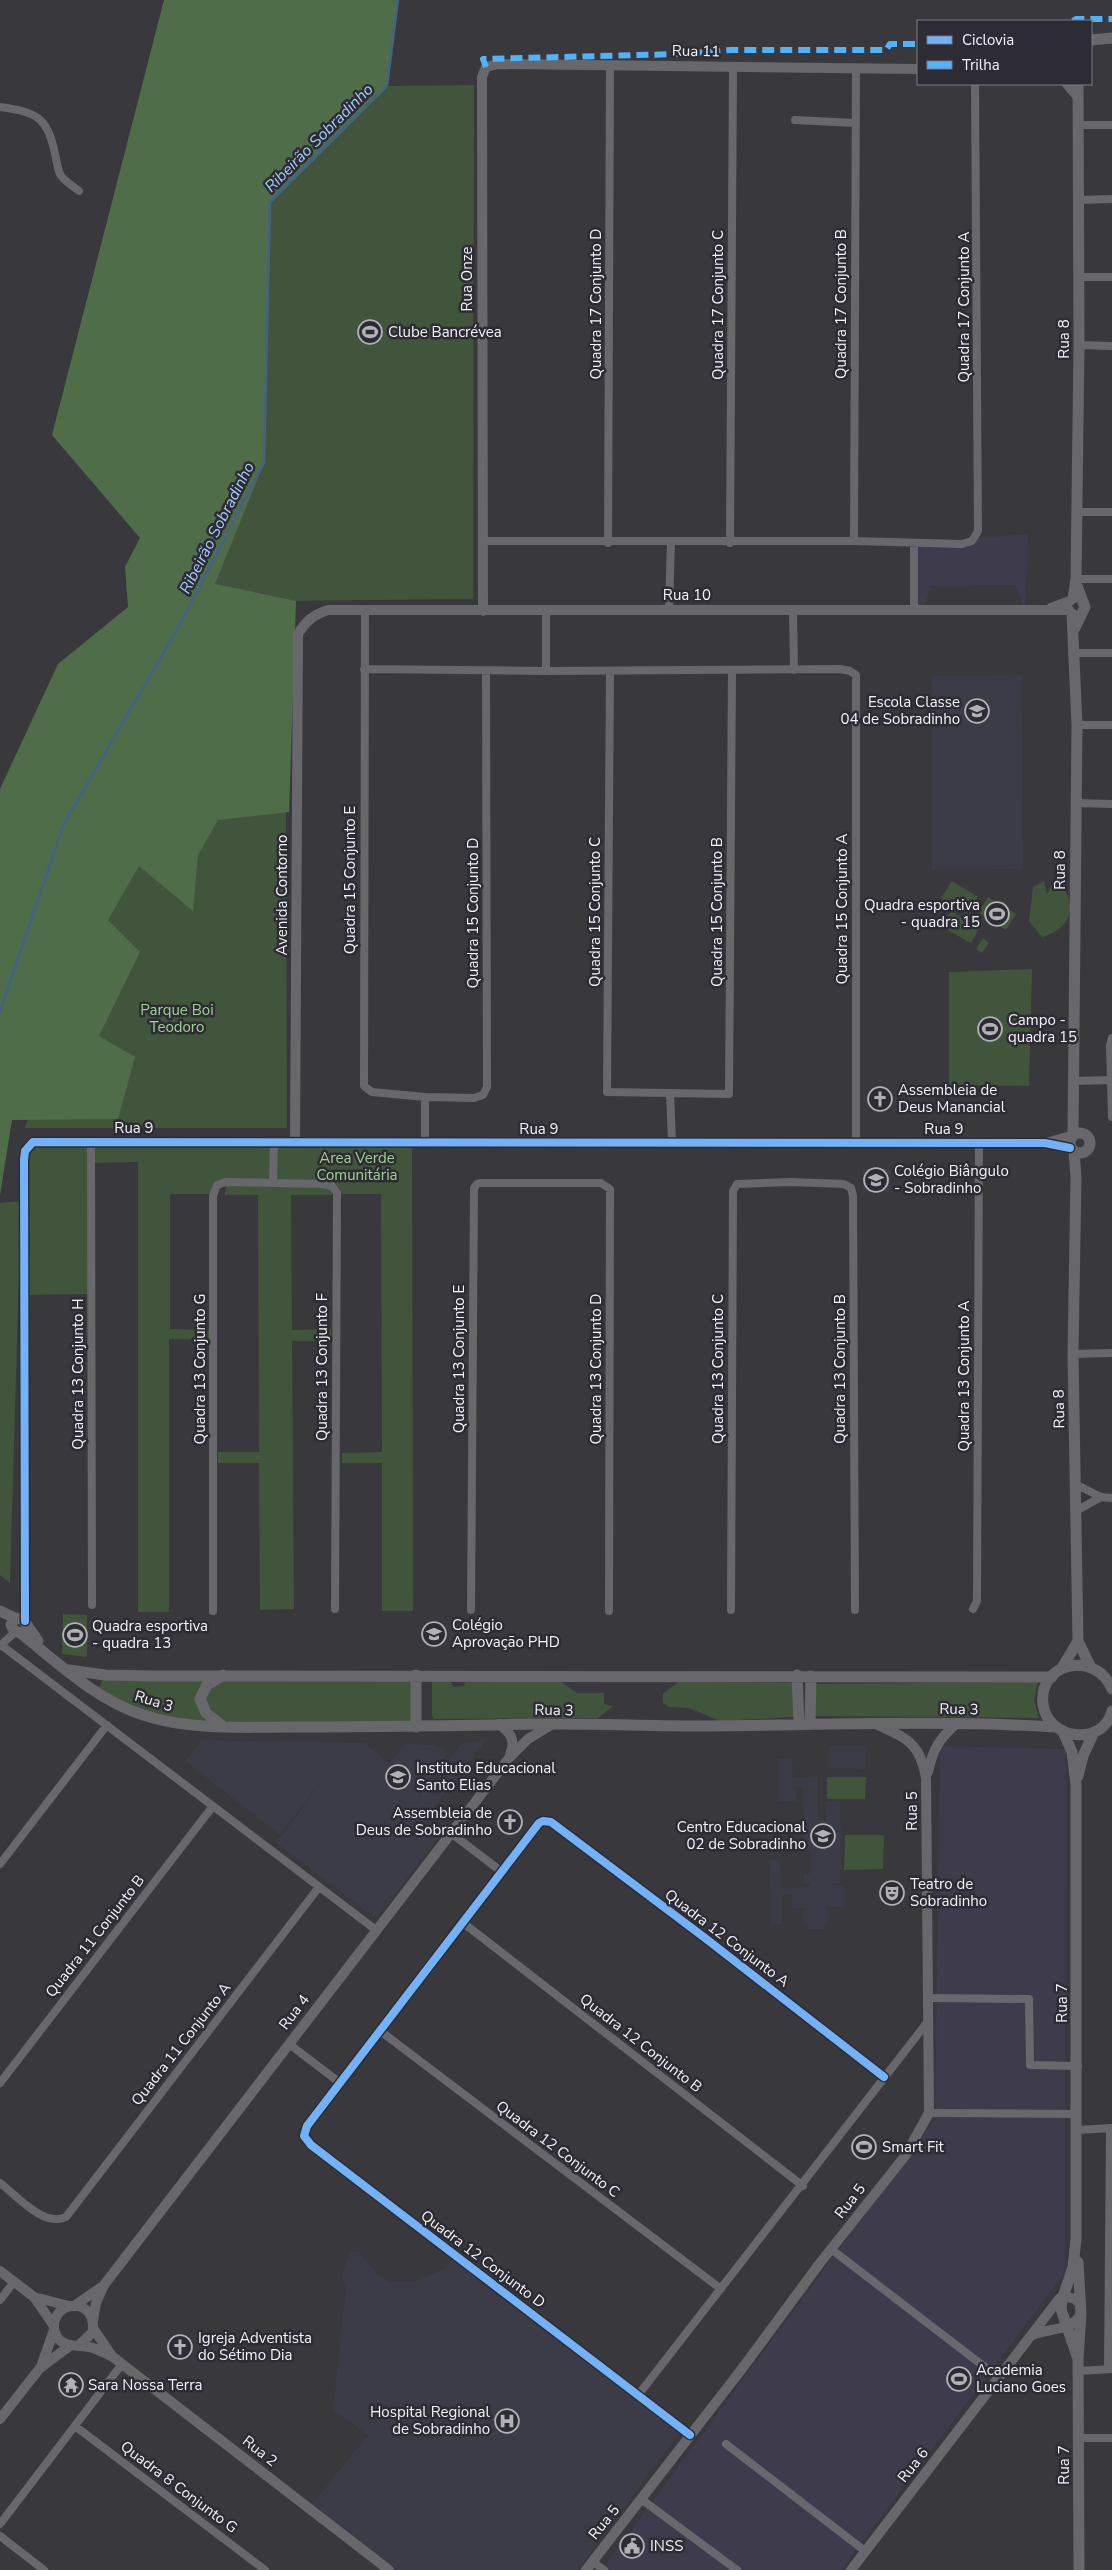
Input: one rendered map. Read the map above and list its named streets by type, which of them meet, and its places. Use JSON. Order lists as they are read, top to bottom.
{
  "streets": {
    "main road": ["Rua 8", "Rua 3", "Rua 7"],
    "street": [
      "Rua 11",
      "Rua Onze",
      "Quadra 17 Conjunto D",
      "Quadra 17 Conjunto B",
      "Quadra 17 Conjunto C",
      "Quadra 17 Conjunto A",
      "Rua 10",
      "Quadra 15 Conjunto E",
      "Avenida Contorno",
      "Quadra 15 Conjunto A",
      "Quadra 15 Conjunto C",
      "Quadra 15 Conjunto B",
      "Quadra 15 Conjunto D",
      "Rua 9",
      "Quadra 13 Conjunto E",
      "Quadra 13 Conjunto F",
      "Quadra 13 Conjunto G",
      "Quadra 13 Conjunto D",
      "Quadra 13 Conjunto C",
      "Quadra 13 Conjunto B",
      "Quadra 13 Conjunto H",
      "Quadra 13 Conjunto A",
      "Rua 5",
      "Quadra 11 Conjunto B",
      "Quadra 12 Conjunto A",
      "Rua 4",
      "Quadra 12 Conjunto B",
      "Quadra 11 Conjunto A",
      "Quadra 12 Conjunto C",
      "Quadra 12 Conjunto D",
      "Rua 2",
      "Rua 6",
      "Quadra 8 Conjunto G"
    ]
  },
  "crossings": [
    ["Rua 11", "Rua Onze"],
    ["Rua 11", "Quadra 17 Conjunto D"],
    ["Rua 11", "Quadra 17 Conjunto B"],
    ["Rua 11", "Quadra 17 Conjunto C"],
    ["Rua Onze", "Rua 10"],
    ["Rua 8", "Rua 10"],
    ["Rua 8", "Rua 9"],
    ["Rua 10", "Quadra 15 Conjunto E"],
    ["Rua 10", "Avenida Contorno"],
    ["Quadra 15 Conjunto E", "Quadra 15 Conjunto D"],
    ["Avenida Contorno", "Rua 9"],
    ["Quadra 15 Conjunto A", "Rua 9"],
    ["Quadra 15 Conjunto C", "Quadra 15 Conjunto B"],
    ["Rua 9", "Quadra 13 Conjunto H"],
    ["Rua 9", "Quadra 13 Conjunto A"],
    ["Rua 9", "Rua 3"],
    ["Quadra 13 Conjunto E", "Quadra 13 Conjunto D"],
    ["Quadra 13 Conjunto F", "Quadra 13 Conjunto G"],
    ["Quadra 13 Conjunto C", "Quadra 13 Conjunto B"],
    ["Rua 3", "Rua 7"],
    ["Rua 3", "Rua 4"],
    ["Rua 5", "Quadra 12 Conjunto D"],
    ["Rua 7", "Rua 6"]
  ],
  "water": ["Ribeirão Sobradinho"],
  "parks": ["Parque Boi Teodoro", "Area Verde Comunitária"],
  "places": {
    "sports": [
      "Clube Bancrévea",
      "Quadra esportiva - quadra 15",
      "Campo - quadra 15",
      "Quadra esportiva - quadra 13",
      "Smart Fit",
      "Academia Luciano Goes"
    ],
    "school or university": [
      "Escola Classe 04 de Sobradinho",
      "Colégio Biângulo - Sobradinho",
      "Colégio Aprovação PHD",
      "Instituto Educacional Santo Elias",
      "Centro Educacional 02 de Sobradinho"
    ],
    "church": ["Assembleia de Deus Manancial", "Assembleia de Deus de Sobradinho", "Igreja Adventista do Sétimo Dia"],
    "theatre": ["Teatro de Sobradinho"],
    "temple": ["Sara Nossa Terra"],
    "hospital": ["Hospital Regional de Sobradinho"],
    "public building": ["INSS"]
  },
  "legend": ["Ciclovia", "Trilha"]
}
